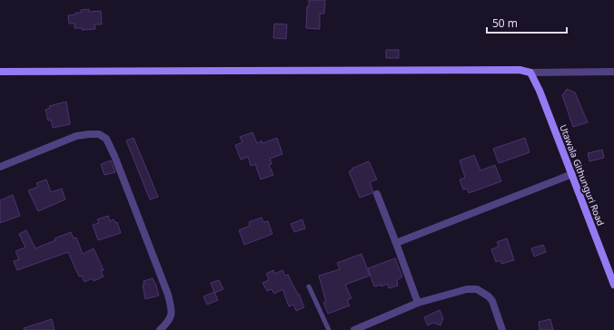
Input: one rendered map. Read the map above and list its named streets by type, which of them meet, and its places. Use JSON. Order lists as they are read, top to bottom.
{
  "streets": {
    "street": ["Utawala Githunguri Road"]
  },
  "scale_bar": "50 m"
}
